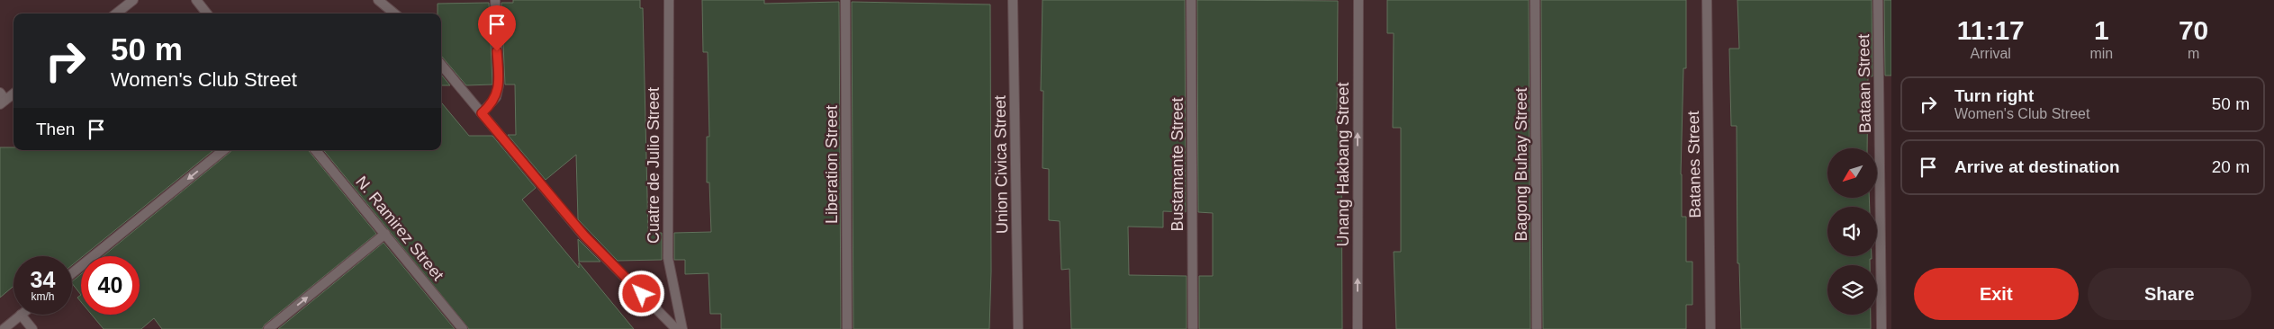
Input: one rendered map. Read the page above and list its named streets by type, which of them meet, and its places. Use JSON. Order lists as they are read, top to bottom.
{
  "streets": {
    "street": [
      "Bataan Street",
      "Liberation Street",
      "Union Civica Street",
      "Bustamante Street",
      "Unang Hakbang Street",
      "Bagong Buhay Street",
      "Batanes Street",
      "Cuatre de Julio Street",
      "N. Ramirez Street"
    ]
  },
  "one_way": ["Unang Hakbang Street"],
  "north": "bottom left",
  "page": {
    "eta": [
      "11:17",
      "Arrival",
      "1",
      "min",
      "70",
      "m"
    ],
    "turn": ["50 m", "Women's Club Street"],
    "list": [
      {
        "name": "Turn right",
        "note": "Women's Club Street",
        "value": "50 m"
      },
      {
        "name": "Arrive at destination",
        "value": "20 m"
      }
    ],
    "then": "Then",
    "speed": "34 km/h",
    "limit": "40",
    "buttons": ["Exit", "Share"]
  }
}
